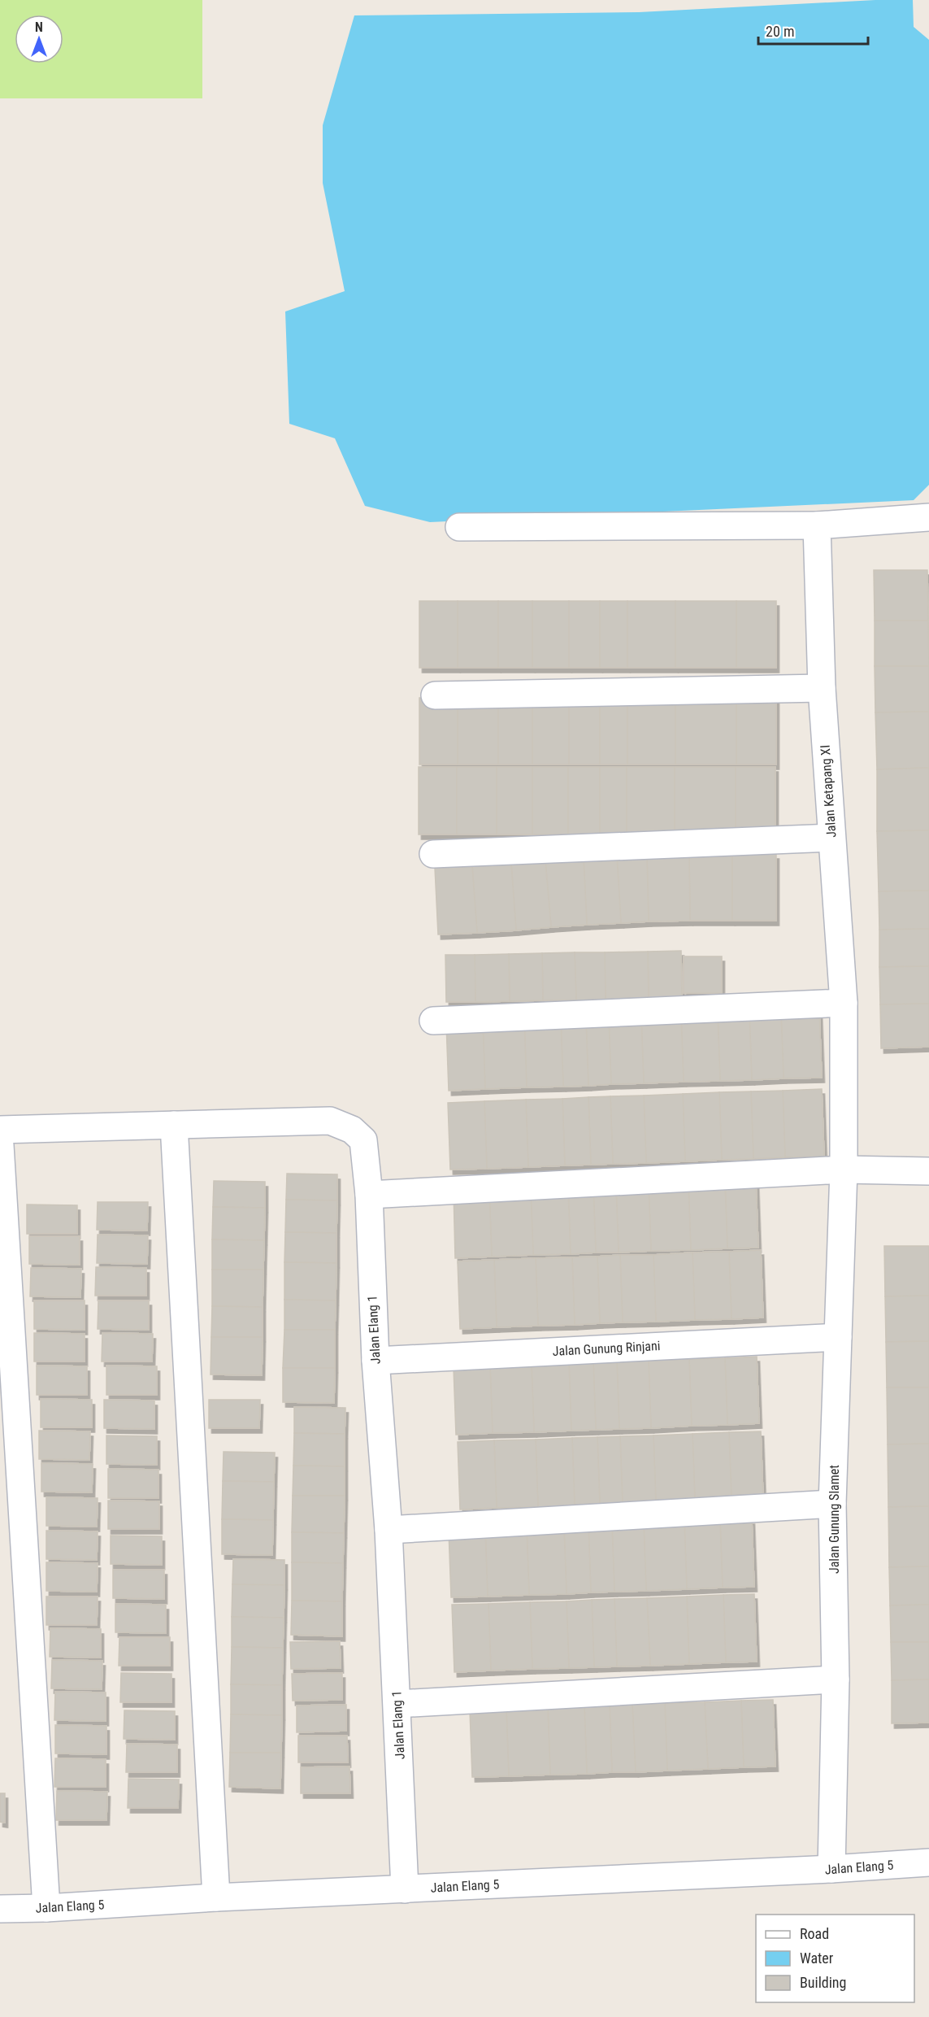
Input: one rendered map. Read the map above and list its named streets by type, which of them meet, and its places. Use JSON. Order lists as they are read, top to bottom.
{
  "streets": {
    "street": [
      "Jalan Ketapang XI",
      "Jalan Elang 1",
      "Jalan Gunung Rinjani",
      "Jalan Gunung Slamet",
      "Jalan Elang 5"
    ]
  },
  "crossings": [
    ["Jalan Ketapang XI", "Jalan Gunung Slamet"],
    ["Jalan Elang 1", "Jalan Gunung Rinjani"],
    ["Jalan Elang 1", "Jalan Elang 5"],
    ["Jalan Gunung Rinjani", "Jalan Gunung Slamet"],
    ["Jalan Gunung Slamet", "Jalan Elang 5"]
  ],
  "legend": ["Road", "Water", "Building"],
  "scale_bar": "20 m",
  "north": "top"
}
